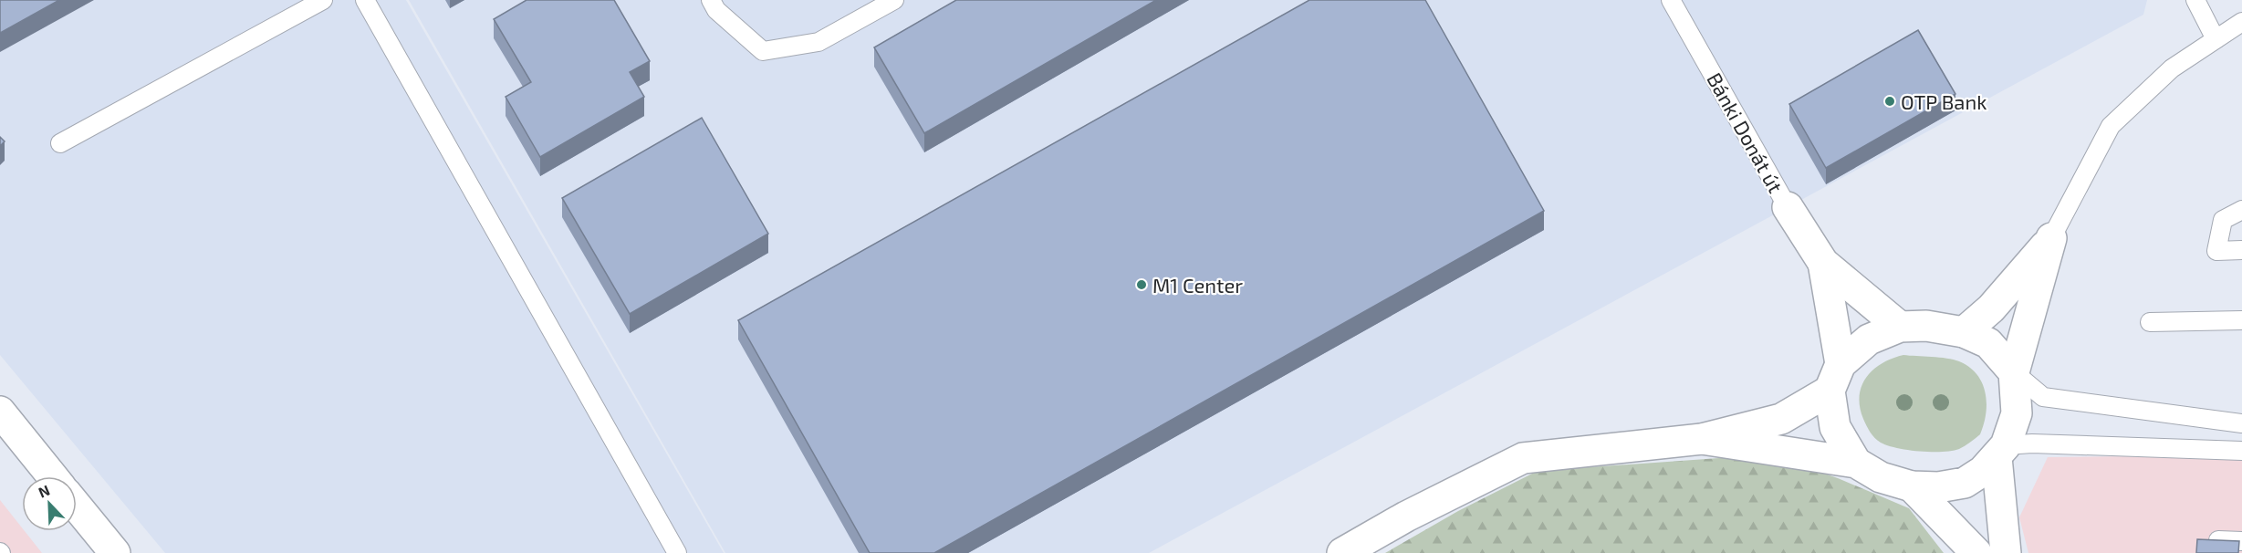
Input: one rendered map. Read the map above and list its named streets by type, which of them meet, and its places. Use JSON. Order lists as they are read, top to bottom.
{
  "streets": {
    "street": ["Bánki Donát út"]
  },
  "places": ["OTP Bank", "M1 Center"],
  "north": "top left"
}
